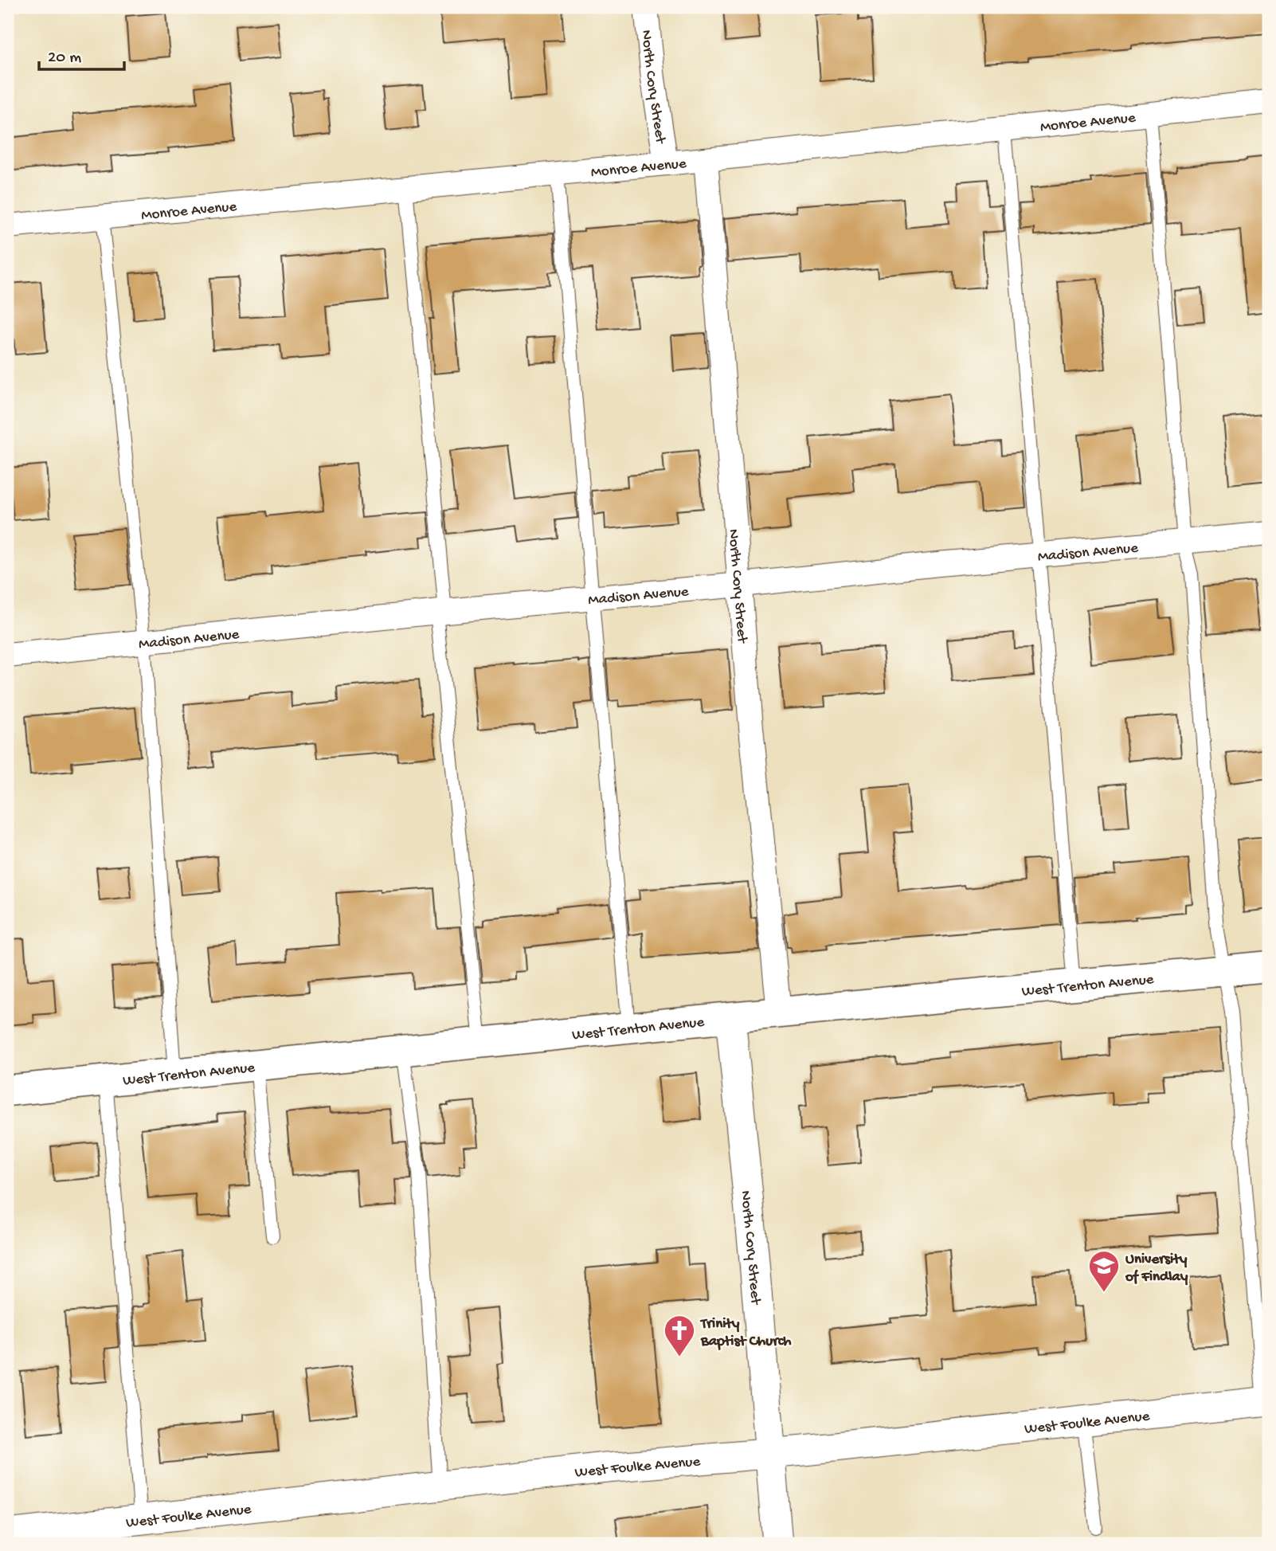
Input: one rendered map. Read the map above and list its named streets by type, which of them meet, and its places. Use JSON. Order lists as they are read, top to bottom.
{
  "streets": {
    "main road": ["West Trenton Avenue"],
    "street": [
      "North Cory Street",
      "Monroe Avenue",
      "Madison Avenue",
      "West Foulke Avenue"
    ]
  },
  "crossings": [
    ["North Cory Street", "Monroe Avenue"],
    ["North Cory Street", "Madison Avenue"],
    ["North Cory Street", "West Trenton Avenue"],
    ["North Cory Street", "West Foulke Avenue"]
  ],
  "places": {
    "school or university": ["University of Findlay"],
    "church": ["Trinity Baptist Church"]
  },
  "scale_bar": "20 m"
}
